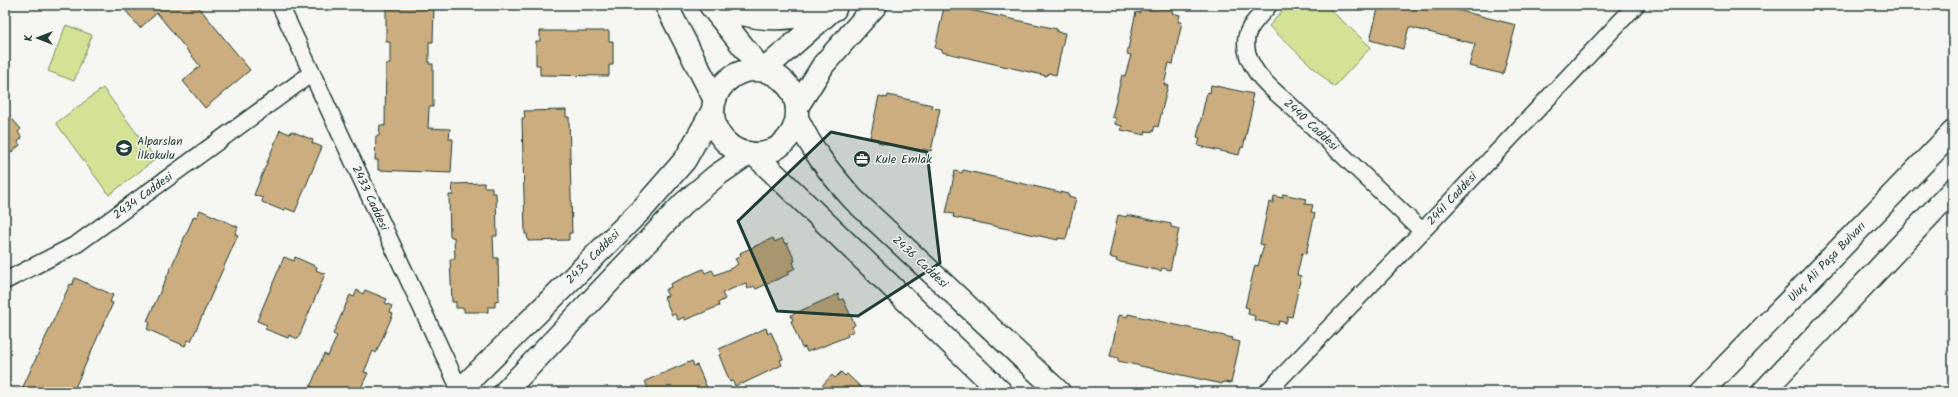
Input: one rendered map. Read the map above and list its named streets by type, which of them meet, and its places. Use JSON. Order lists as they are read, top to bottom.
{
  "streets": {
    "street": [
      "2440 Caddesi",
      "2434 Caddesi",
      "2433 Caddesi",
      "2441 Caddesi",
      "2435 Caddesi",
      "2436 Caddesi",
      "Uluç Ali Paşa Bulvarı"
    ]
  },
  "crossings": [
    ["2440 Caddesi", "2441 Caddesi"],
    ["2434 Caddesi", "2433 Caddesi"],
    ["2433 Caddesi", "2435 Caddesi"],
    ["2435 Caddesi", "2436 Caddesi"]
  ],
  "places": {
    "school or university": ["Alparslan İlkokulu"],
    "office": ["Kule Emlak"]
  },
  "north": "left"
}
